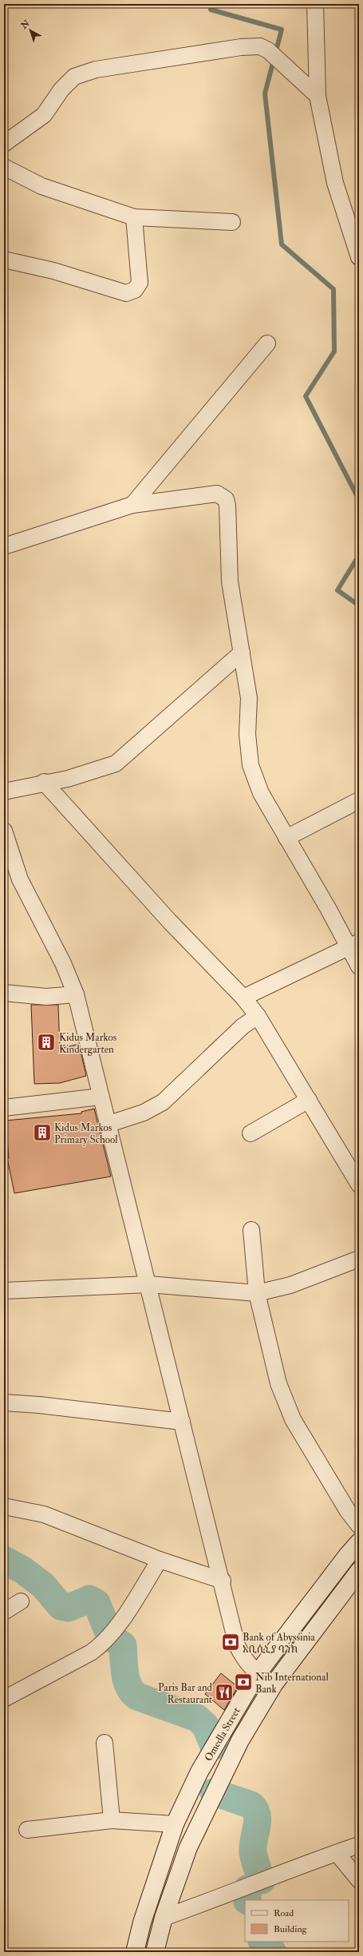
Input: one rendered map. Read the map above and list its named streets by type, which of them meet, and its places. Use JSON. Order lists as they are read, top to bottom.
{
  "streets": {
    "main road": ["Omedla Street"]
  },
  "places": {
    "building": ["Kidus Markos Kindergarten", "Kidus Markos Primary School"],
    "bank": ["Bank of Abyssinia አቢሲኒያ ባንክ", "Nib International Bank"],
    "restaurant": ["Paris Bar and Restaurant"]
  },
  "legend": ["Road", "Building"],
  "north": "top left"
}
